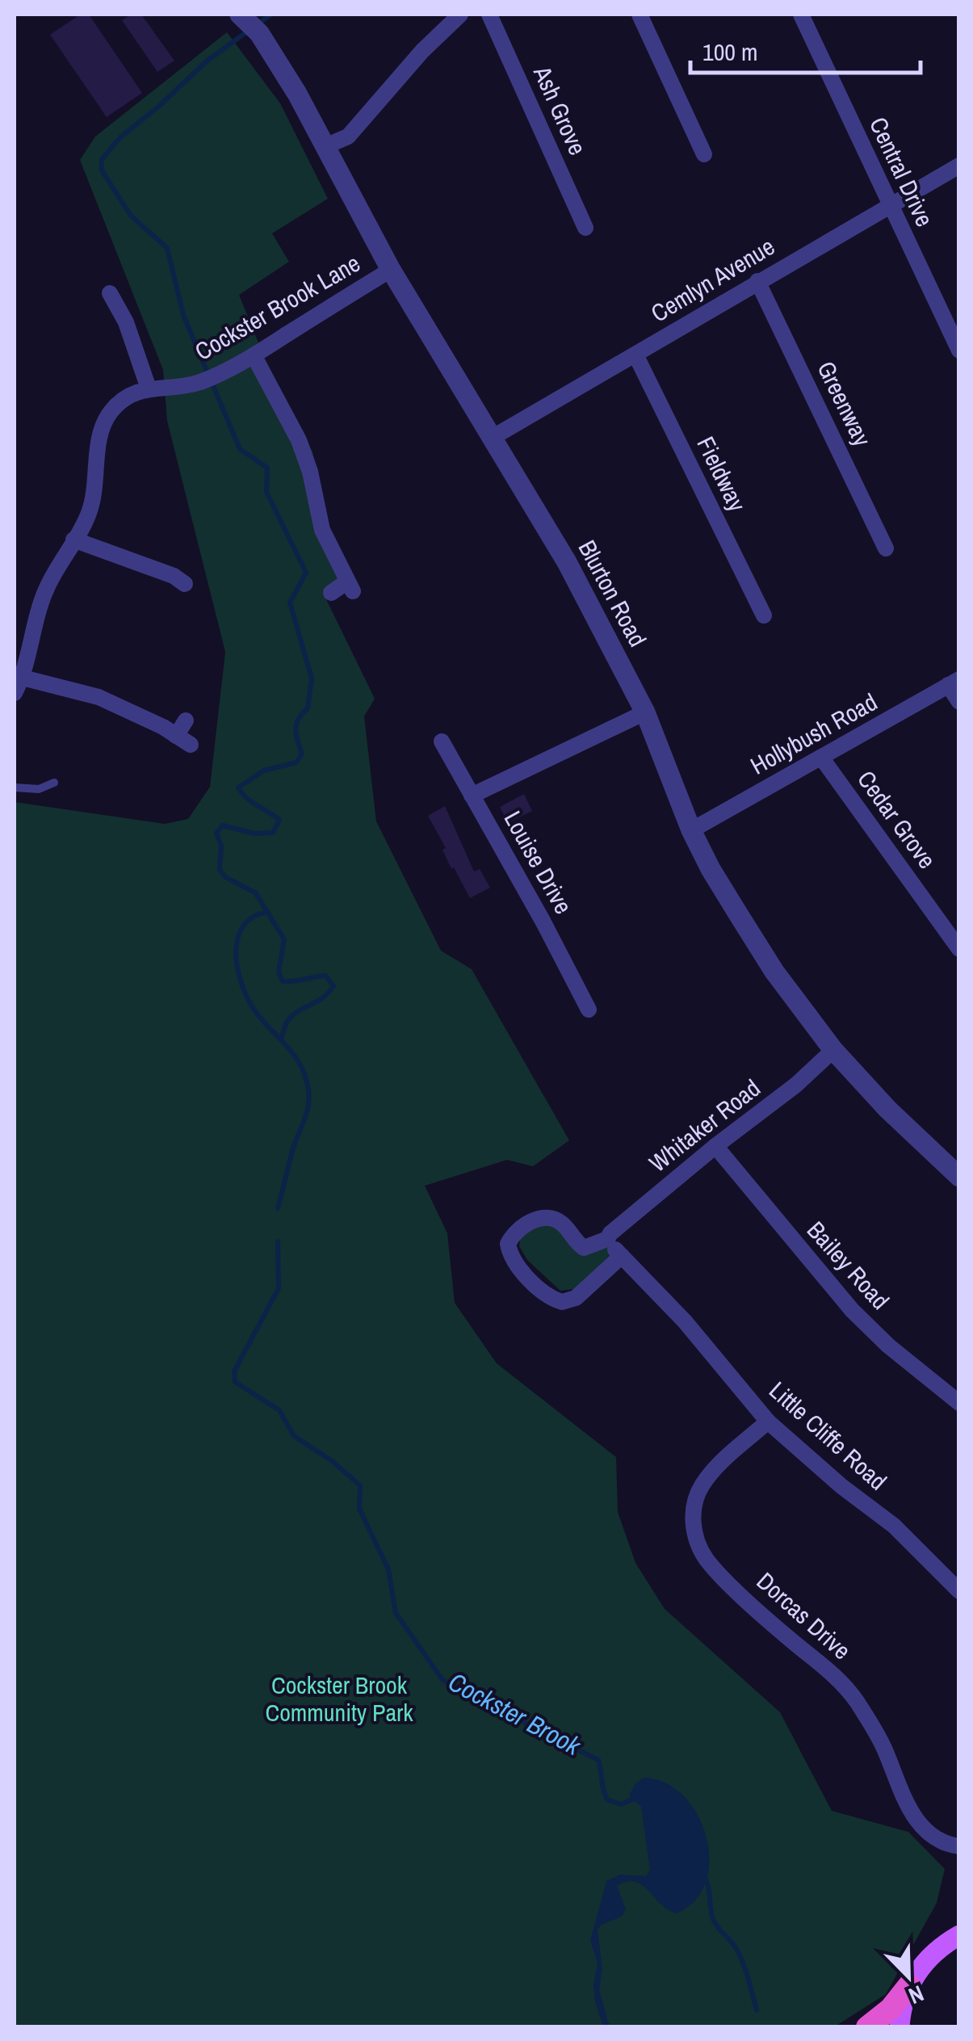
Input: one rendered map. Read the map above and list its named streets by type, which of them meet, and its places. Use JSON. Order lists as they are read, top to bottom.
{
  "streets": {
    "street": [
      "Ash Grove",
      "Central Drive",
      "Cemlyn Avenue",
      "Cockster Brook Lane",
      "Greenway",
      "Fieldway",
      "Blurton Road",
      "Hollybush Road",
      "Cedar Grove",
      "Louise Drive",
      "Whitaker Road",
      "Bailey Road",
      "Little Cliffe Road",
      "Dorcas Drive"
    ]
  },
  "crossings": [
    ["Central Drive", "Cemlyn Avenue"],
    ["Cemlyn Avenue", "Greenway"],
    ["Cemlyn Avenue", "Fieldway"],
    ["Cemlyn Avenue", "Blurton Road"],
    ["Cockster Brook Lane", "Blurton Road"],
    ["Blurton Road", "Hollybush Road"],
    ["Blurton Road", "Whitaker Road"],
    ["Hollybush Road", "Cedar Grove"],
    ["Whitaker Road", "Bailey Road"],
    ["Whitaker Road", "Little Cliffe Road"],
    ["Little Cliffe Road", "Dorcas Drive"]
  ],
  "water": ["Cockster Brook"],
  "parks": ["Cockster Brook Community Park"],
  "scale_bar": "100 m",
  "north": "bottom right"
}
